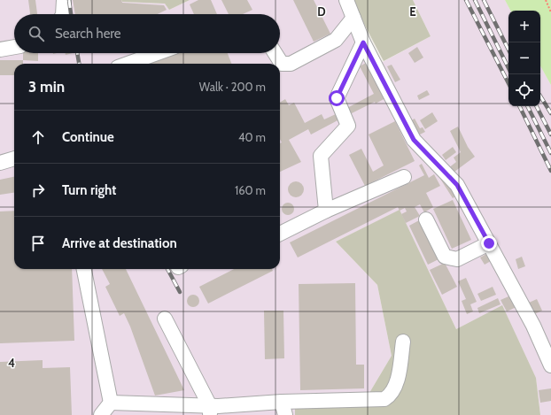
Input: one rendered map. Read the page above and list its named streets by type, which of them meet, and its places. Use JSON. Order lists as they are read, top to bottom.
{
  "page": {
    "map_buttons": ["+", "−"],
    "search": "Search here",
    "heading": ["3 min", "Walk · 200 m"],
    "list": [
      ["Continue", "40 m"],
      ["Turn right", "160 m"],
      "Arrive at destination"
    ]
  },
  "grid": {
    "columns": ["D", "E"],
    "rows": ["4"]
  }
}
